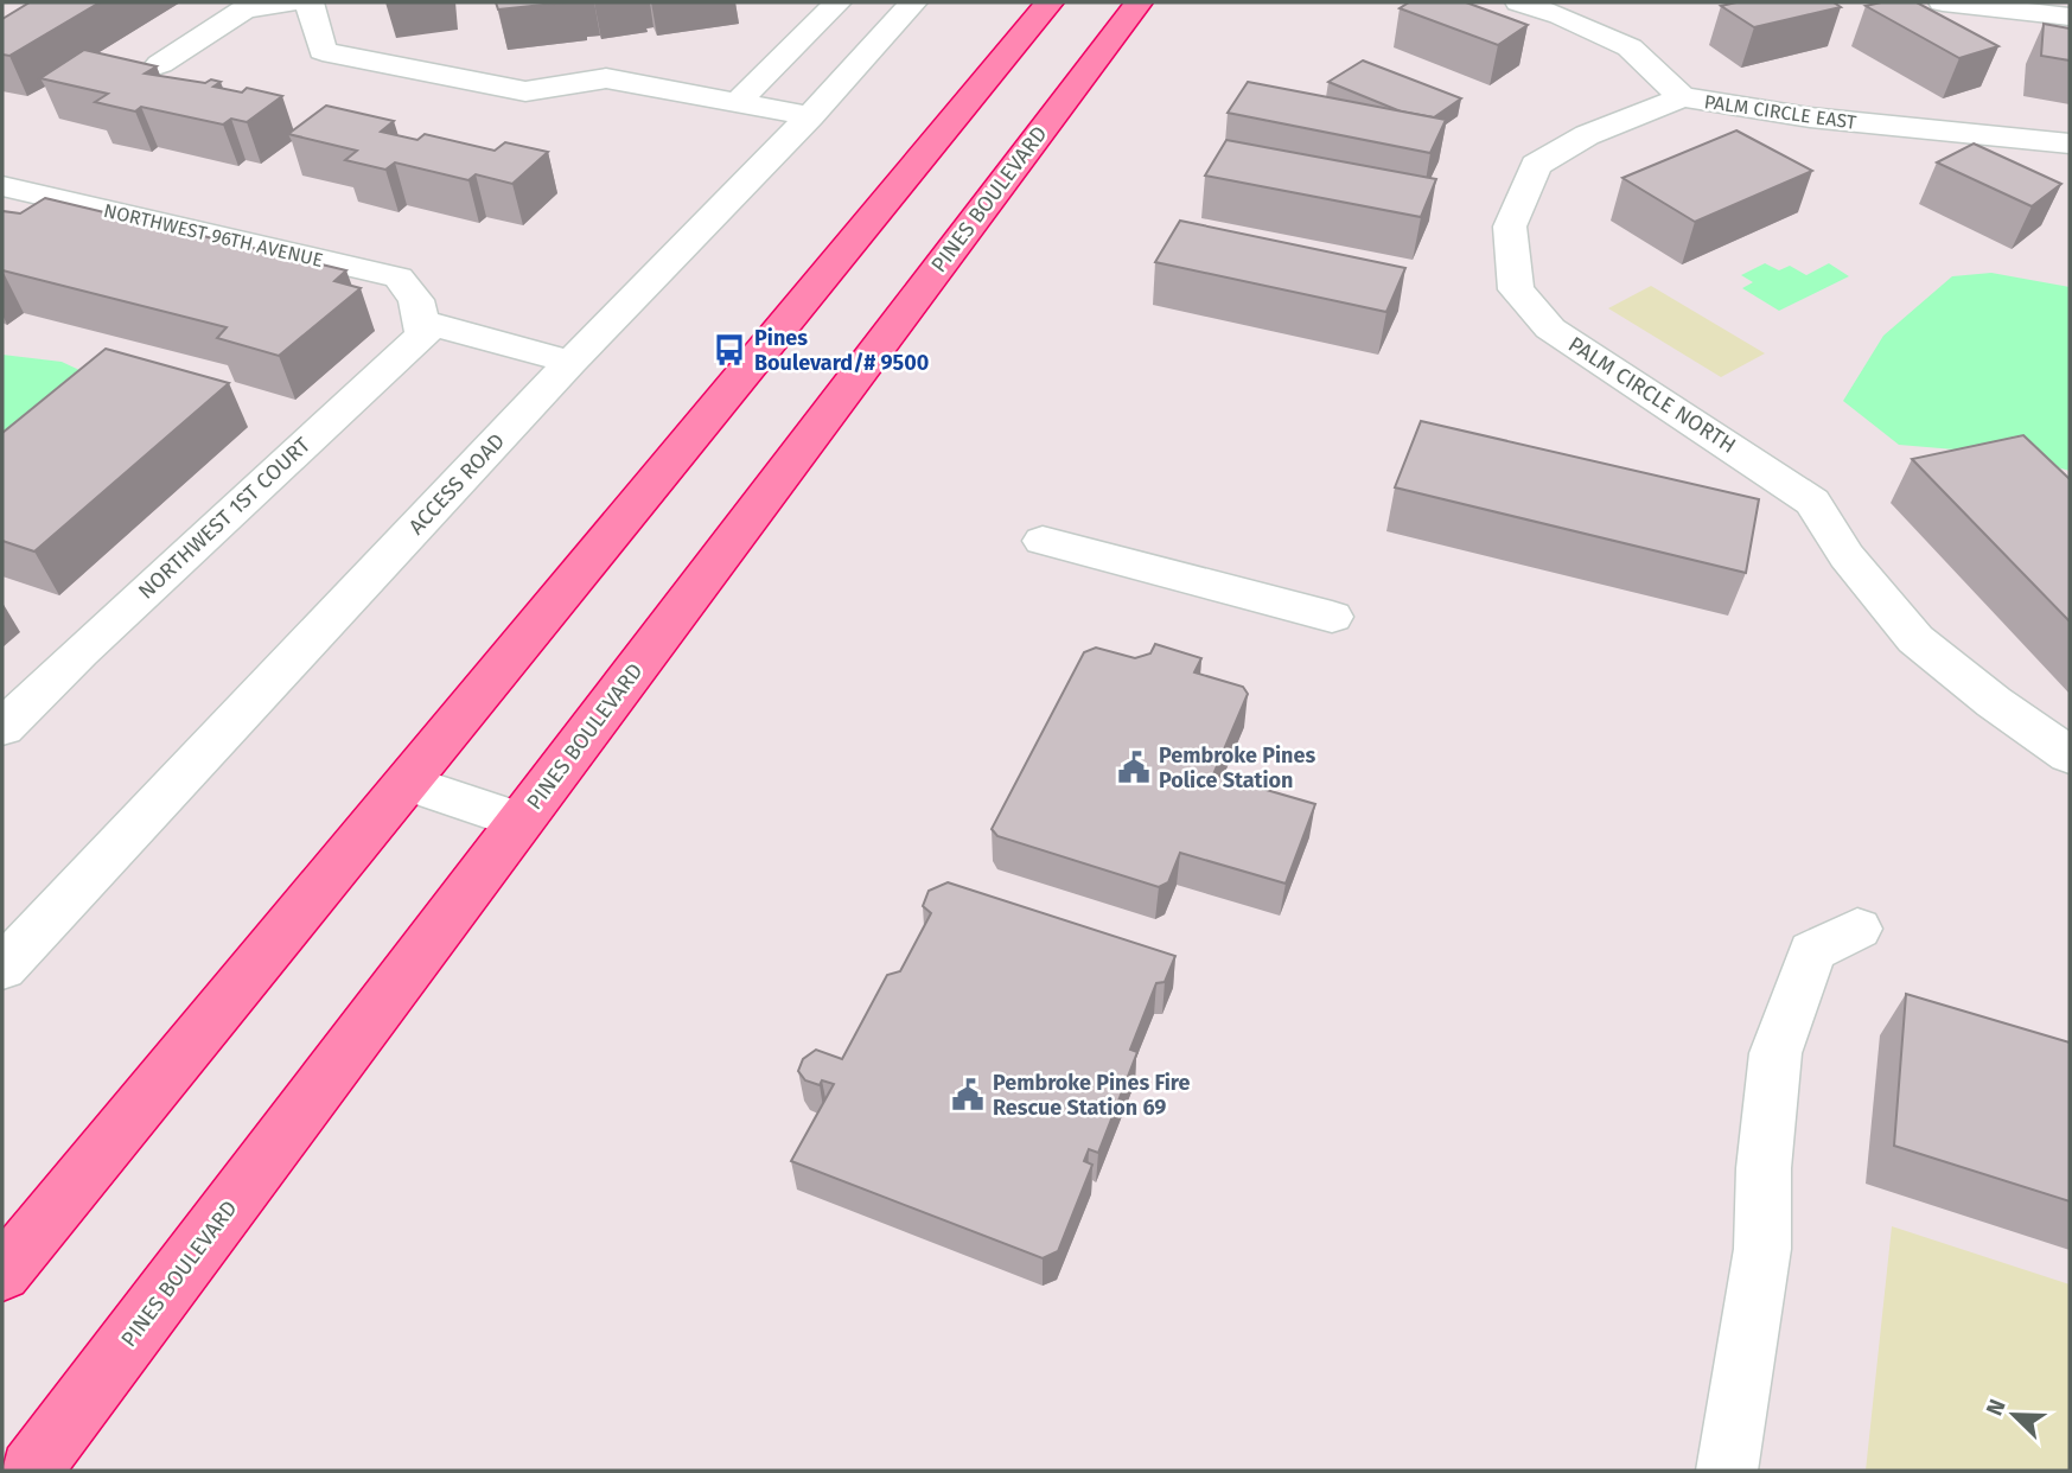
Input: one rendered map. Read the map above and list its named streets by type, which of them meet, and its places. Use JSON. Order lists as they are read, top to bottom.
{
  "streets": {
    "highway": ["PINES BOULEVARD"],
    "street": [
      "PALM CIRCLE EAST",
      "NORTHWEST 96TH AVENUE",
      "PALM CIRCLE NORTH",
      "ACCESS ROAD",
      "NORTHWEST 1ST COURT"
    ]
  },
  "crossings": [
    ["PALM CIRCLE EAST", "PALM CIRCLE NORTH"],
    ["NORTHWEST 96TH AVENUE", "NORTHWEST 1ST COURT"]
  ],
  "places": {
    "bus stop": ["Pines Boulevard/# 9500"],
    "public building": ["Pembroke Pines Police Station", "Pembroke Pines Fire Rescue Station 69"]
  },
  "north": "top left"
}
